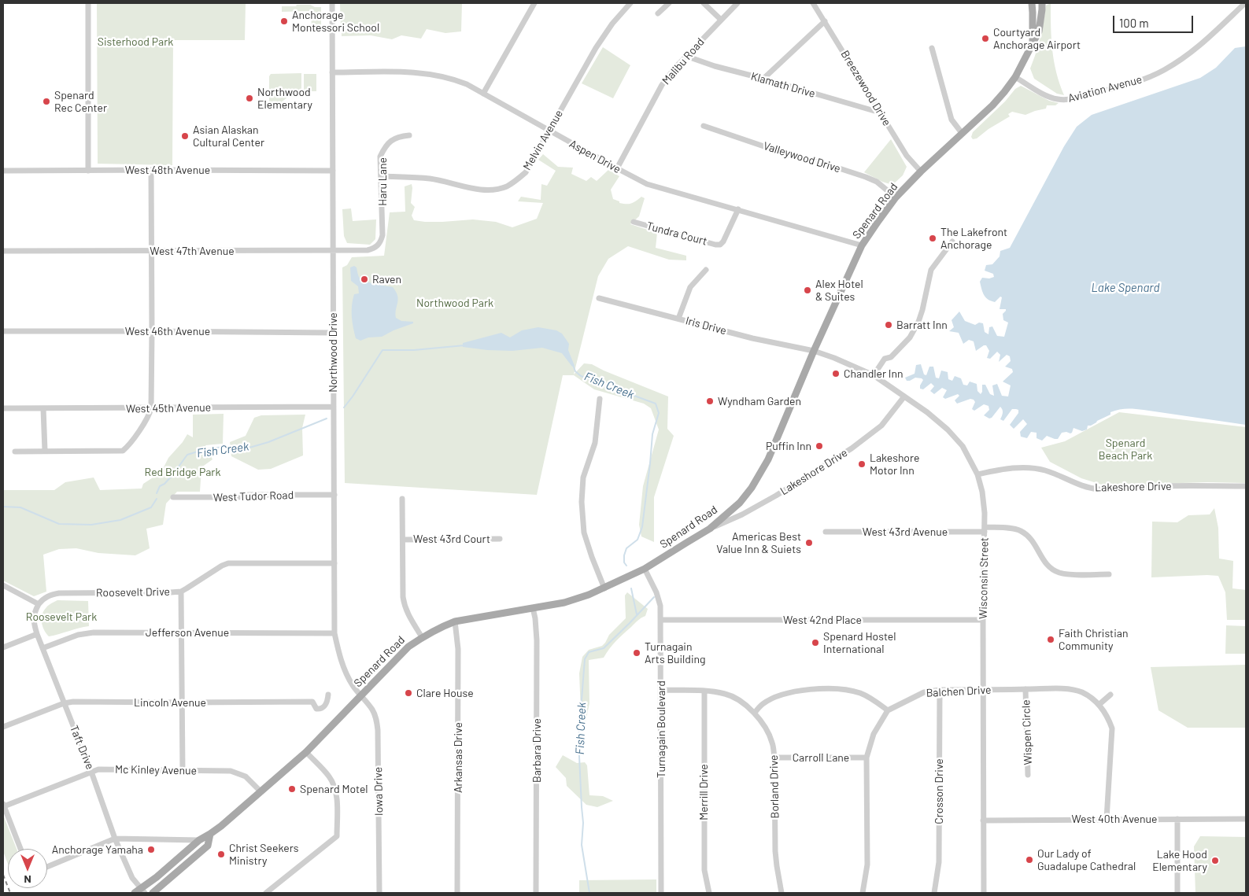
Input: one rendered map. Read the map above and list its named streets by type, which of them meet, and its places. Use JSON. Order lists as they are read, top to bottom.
{
  "streets": {
    "main road": ["Spenard Road"],
    "street": [
      "Malibu Road",
      "Klamath Drive",
      "Breezewood Drive",
      "Aviation Avenue",
      "Melvin Avenue",
      "Aspen Drive",
      "Valleywood Drive",
      "West 48th Avenue",
      "Haru Lane",
      "Tundra Court",
      "West 47th Avenue",
      "Iris Drive",
      "West 46th Avenue",
      "Northwood Drive",
      "West 45th Avenue",
      "Lakeshore Drive",
      "West Tudor Road",
      "West 43rd Avenue",
      "West 43rd Court",
      "Wisconsin Street",
      "Roosevelt Drive",
      "West 42nd Place",
      "Jefferson Avenue",
      "Balchen Drive",
      "Lincoln Avenue",
      "Turnagain Boulevard",
      "Wispen Circle",
      "Taft Drive",
      "Barbara Drive",
      "Arkansas Drive",
      "Carroll Lane",
      "Mc Kinley Avenue",
      "Borland Drive",
      "Iowa Drive",
      "Crosson Drive",
      "Merrill Drive",
      "West 40th Avenue"
    ]
  },
  "crossings": [
    ["Malibu Road", "Klamath Drive"],
    ["Malibu Road", "Aspen Drive"],
    ["Klamath Drive", "Breezewood Drive"],
    ["Breezewood Drive", "Spenard Road"],
    ["Aviation Avenue", "Spenard Road"],
    ["Melvin Avenue", "Aspen Drive"],
    ["Melvin Avenue", "Haru Lane"],
    ["Aspen Drive", "Spenard Road"],
    ["Aspen Drive", "Tundra Court"],
    ["Aspen Drive", "Northwood Drive"],
    ["Valleywood Drive", "Spenard Road"],
    ["West 48th Avenue", "Northwood Drive"],
    ["Haru Lane", "West 47th Avenue"],
    ["Spenard Road", "Iris Drive"],
    ["Spenard Road", "Northwood Drive"],
    ["Spenard Road", "Lakeshore Drive"],
    ["Spenard Road", "Wisconsin Street"],
    ["Spenard Road", "Turnagain Boulevard"],
    ["Spenard Road", "Taft Drive"],
    ["Spenard Road", "Barbara Drive"],
    ["Spenard Road", "Arkansas Drive"],
    ["Spenard Road", "Mc Kinley Avenue"],
    ["Spenard Road", "Iowa Drive"],
    ["West 47th Avenue", "Northwood Drive"],
    ["Iris Drive", "Wisconsin Street"],
    ["West 46th Avenue", "Northwood Drive"],
    ["Northwood Drive", "West 45th Avenue"],
    ["Northwood Drive", "West Tudor Road"],
    ["Northwood Drive", "Roosevelt Drive"],
    ["Northwood Drive", "Jefferson Avenue"],
    ["Northwood Drive", "Iowa Drive"],
    ["Lakeshore Drive", "Wisconsin Street"],
    ["West 43rd Avenue", "Wisconsin Street"],
    ["Wisconsin Street", "West 42nd Place"],
    ["Wisconsin Street", "Balchen Drive"],
    ["Wisconsin Street", "West 40th Avenue"],
    ["Roosevelt Drive", "Taft Drive"],
    ["West 42nd Place", "Turnagain Boulevard"],
    ["Jefferson Avenue", "Taft Drive"],
    ["Balchen Drive", "Wispen Circle"],
    ["Balchen Drive", "Crosson Drive"],
    ["Balchen Drive", "West 40th Avenue"],
    ["Lincoln Avenue", "Taft Drive"],
    ["Turnagain Boulevard", "Borland Drive"],
    ["Taft Drive", "Mc Kinley Avenue"],
    ["Carroll Lane", "Borland Drive"],
    ["Borland Drive", "Merrill Drive"]
  ],
  "water": ["Lake Spenard", "Fish Creek"],
  "parks": [
    "Sisterhood Park",
    "Northwood Park",
    "Spenard Beach Park",
    "Red Bridge Park",
    "Roosevelt Park"
  ],
  "places": [
    "Anchorage Montessori School",
    "Courtyard Anchorage Airport",
    "Northwood Elementary",
    "Spenard Rec Center",
    "Asian Alaskan Cultural Center",
    "The Lakefront Anchorage",
    "Raven",
    "Alex Hotel & Suites",
    "Barratt Inn",
    "Chandler Inn",
    "Wyndham Garden",
    "Puffin Inn",
    "Lakeshore Motor Inn",
    "Americas Best Value Inn & Suiets",
    "Faith Christian Community",
    "Spenard Hostel International",
    "Turnagain Arts Building",
    "Clare House",
    "Spenard Motel",
    "Anchorage Yamaha",
    "Christ Seekers Ministry",
    "Our Lady of Guadalupe Cathedral",
    "Lake Hood Elementary"
  ],
  "scale_bar": "100 m",
  "north": "bottom"
}
